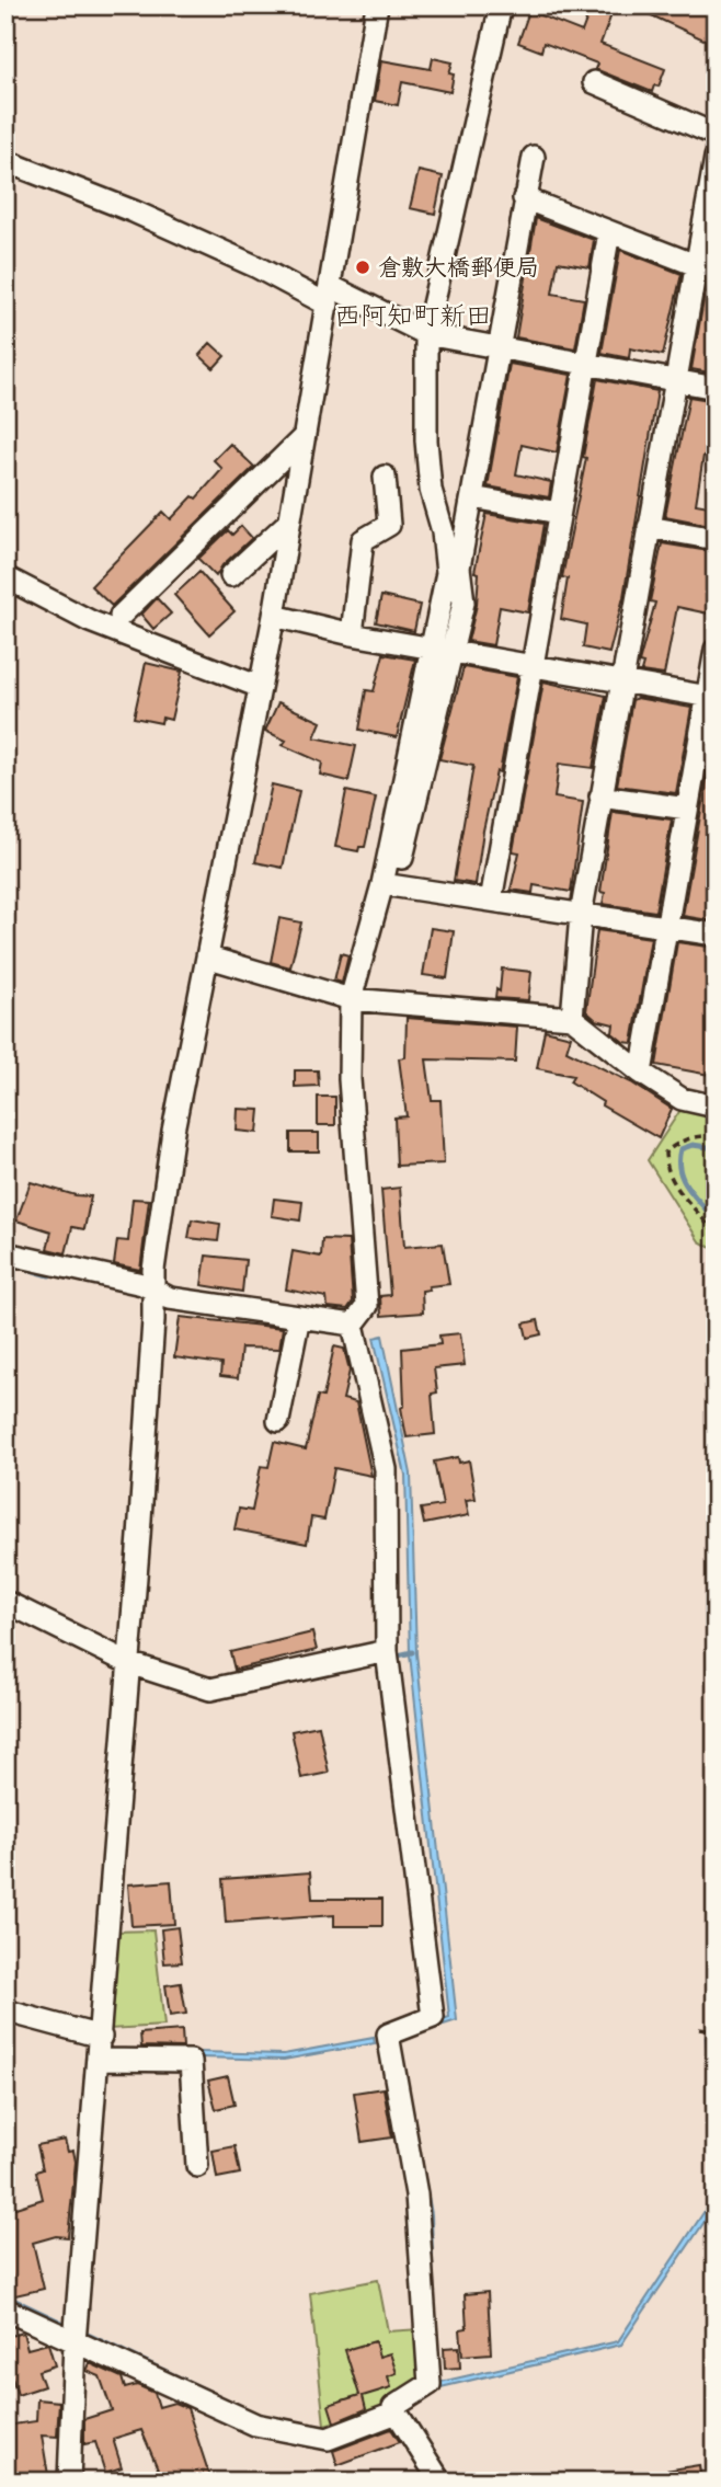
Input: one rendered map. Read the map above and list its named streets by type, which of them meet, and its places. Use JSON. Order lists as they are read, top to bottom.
{
  "districts": ["西阿知町新田"],
  "places": ["倉敷大橋郵便局"]
}
